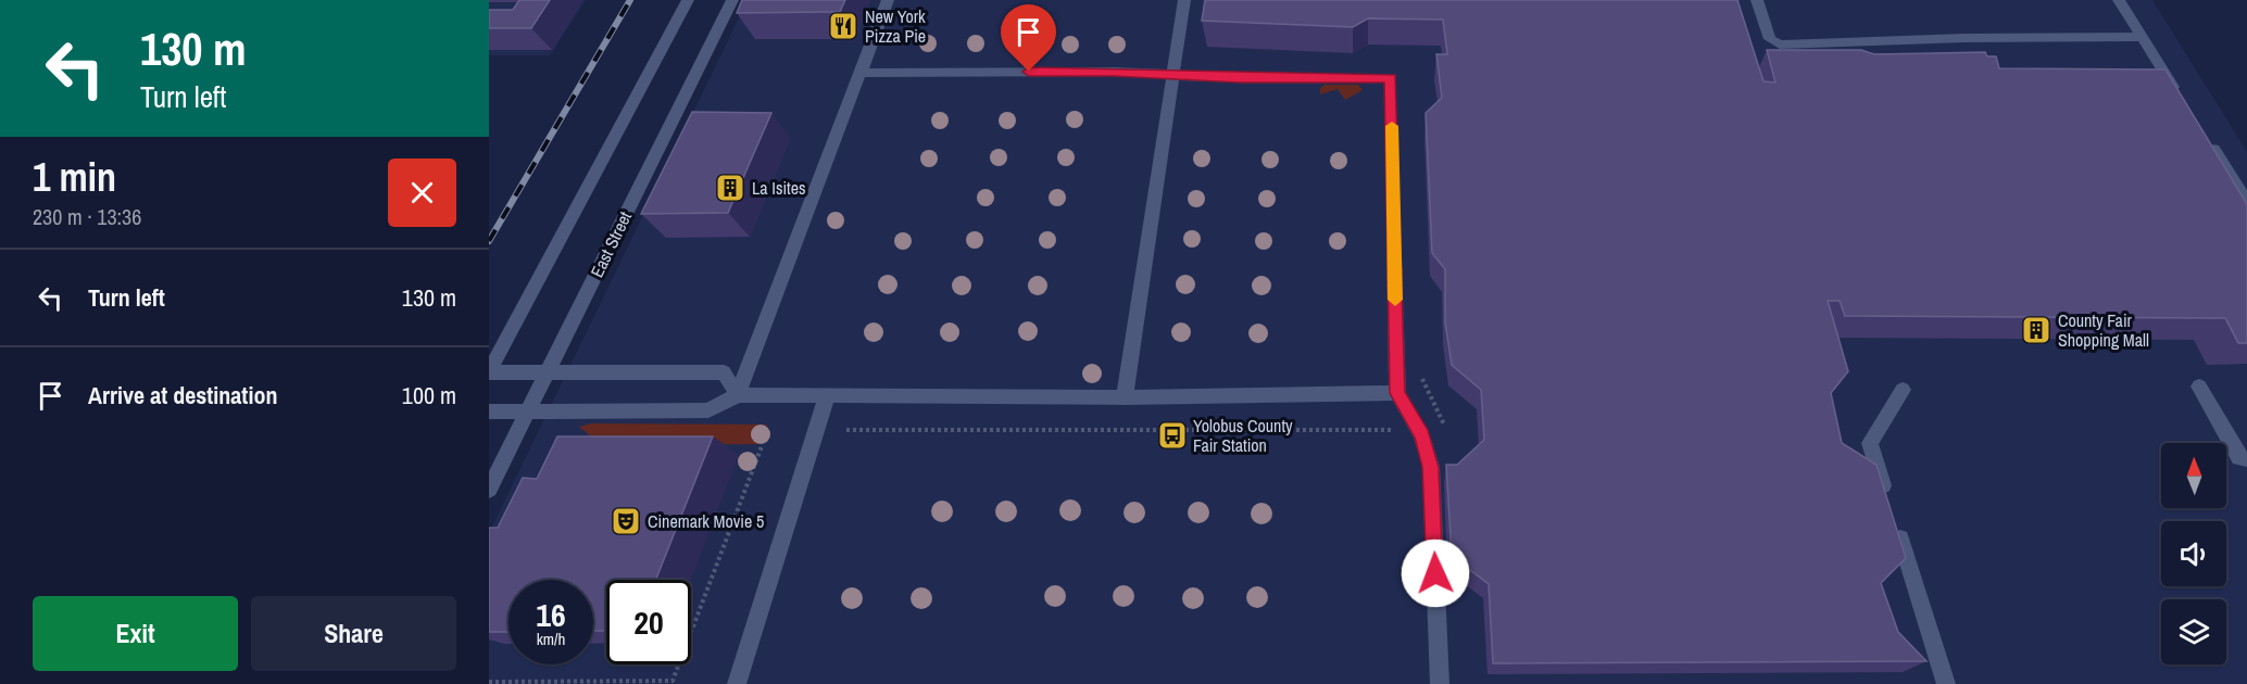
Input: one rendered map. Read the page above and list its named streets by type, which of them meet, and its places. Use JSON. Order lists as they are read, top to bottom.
{
  "streets": {
    "street": ["East Street"]
  },
  "places": {
    "restaurant": ["New York Pizza Pie"],
    "building": ["La Isites", "County Fair Shopping Mall"],
    "bus stop": ["Yolobus County Fair Station"],
    "theatre": ["Cinemark Movie 5"]
  },
  "north": "top",
  "page": {
    "turn": ["130 m", "Turn left"],
    "heading": ["1 min", "230 m · 13:36"],
    "list": [
      {
        "name": "Turn left",
        "value": "130 m"
      },
      {
        "name": "Arrive at destination",
        "value": "100 m"
      }
    ],
    "speed": "16 km/h",
    "limit": "20",
    "buttons": ["Exit", "Share"]
  }
}
